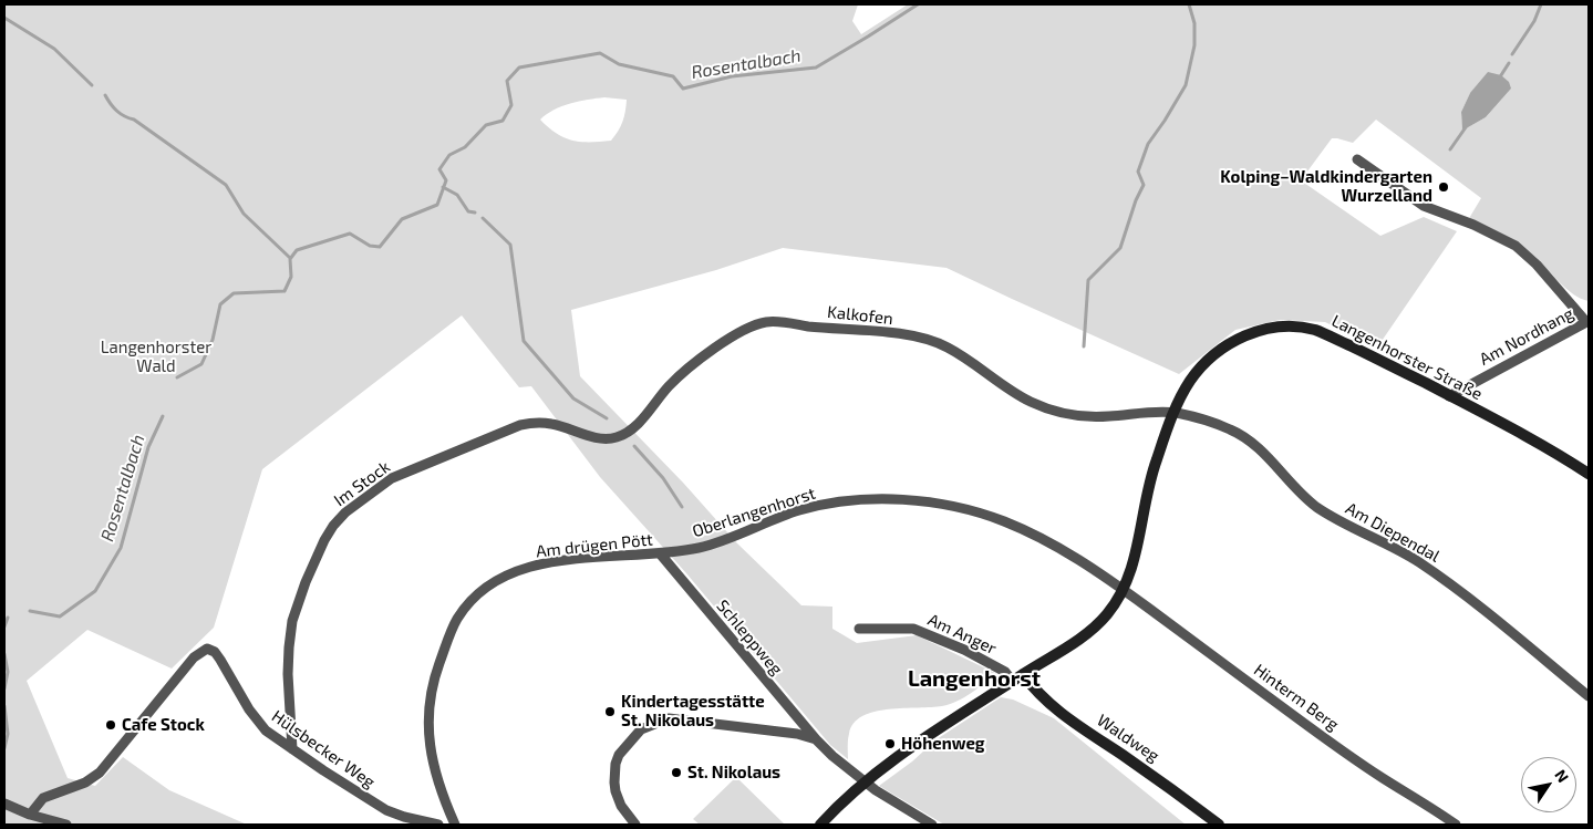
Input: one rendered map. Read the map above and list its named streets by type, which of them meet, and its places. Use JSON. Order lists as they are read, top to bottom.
{
  "streets": {
    "street": [
      "Kalkofen",
      "Am Nordhang",
      "Langenhorster Straße",
      "Im Stock",
      "Oberlangenhorst",
      "Am Diependal",
      "Am drügen Pött",
      "Am Anger",
      "Schleppweg",
      "Hinterm Berg",
      "Waldweg",
      "Hülsbecker Weg"
    ]
  },
  "crossings": [
    ["Kalkofen", "Langenhorster Straße"],
    ["Kalkofen", "Im Stock"],
    ["Kalkofen", "Am Diependal"],
    ["Am Nordhang", "Langenhorster Straße"],
    ["Langenhorster Straße", "Oberlangenhorst"],
    ["Langenhorster Straße", "Am Diependal"],
    ["Langenhorster Straße", "Am Anger"],
    ["Langenhorster Straße", "Schleppweg"],
    ["Langenhorster Straße", "Hinterm Berg"],
    ["Langenhorster Straße", "Waldweg"],
    ["Im Stock", "Hülsbecker Weg"],
    ["Oberlangenhorst", "Am drügen Pött"],
    ["Oberlangenhorst", "Hinterm Berg"],
    ["Am drügen Pött", "Schleppweg"]
  ],
  "districts": ["Langenhorst"],
  "water": ["Rosentalbach"],
  "parks": ["Langenhorster Wald"],
  "places": [
    "Kolping–Waldkindergarten Wurzelland",
    "Kindertagesstätte St. Nikolaus",
    "Cafe Stock",
    "Höhenweg",
    "St. Nikolaus"
  ],
  "north": "top right"
}
